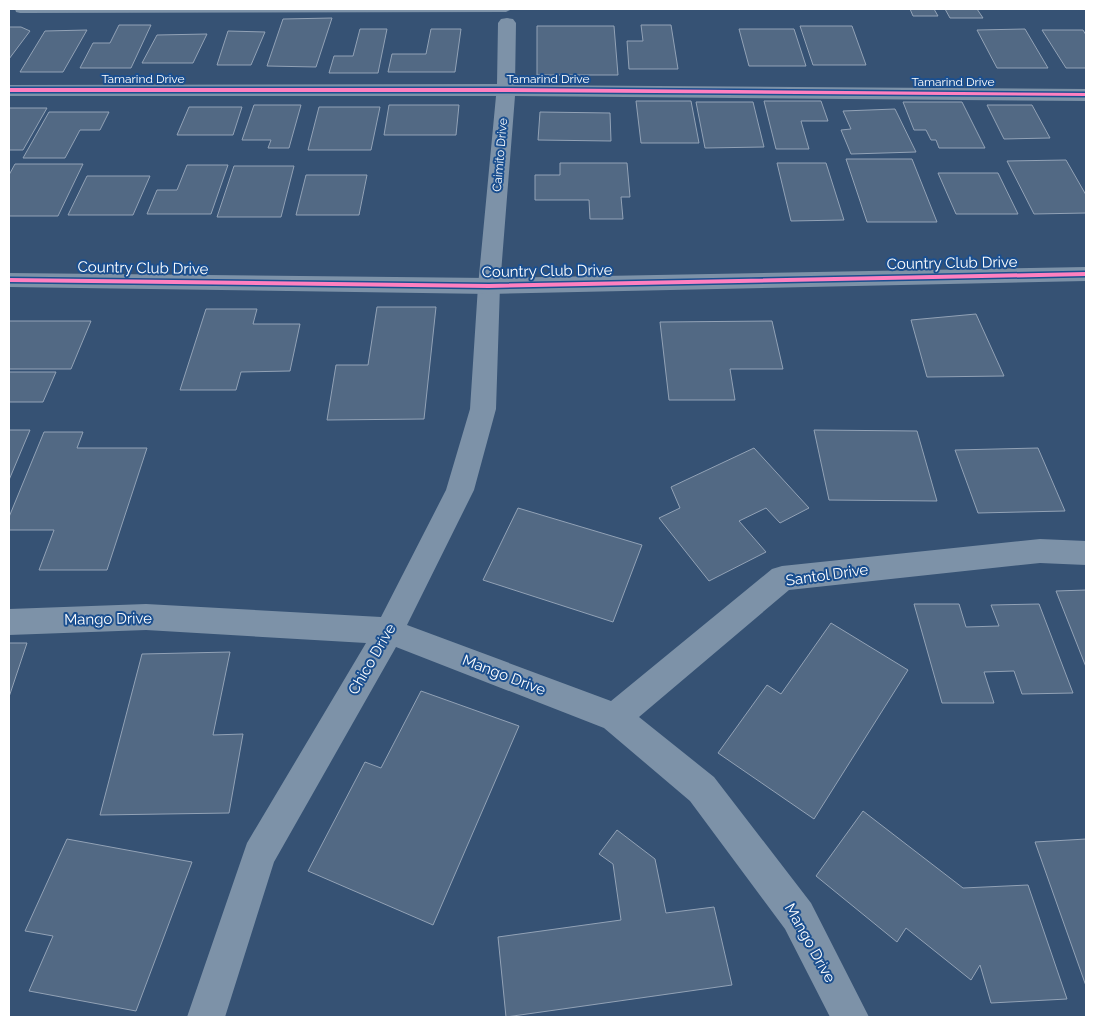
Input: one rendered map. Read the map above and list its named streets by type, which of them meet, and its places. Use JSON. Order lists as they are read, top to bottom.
{
  "streets": {
    "street": [
      "Tamarind Drive",
      "Caimito Drive",
      "Country Club Drive",
      "Santol Drive",
      "Mango Drive",
      "Chico Drive"
    ]
  },
  "crossings": [
    ["Tamarind Drive", "Caimito Drive"],
    ["Caimito Drive", "Country Club Drive"],
    ["Caimito Drive", "Chico Drive"],
    ["Country Club Drive", "Chico Drive"],
    ["Santol Drive", "Mango Drive"],
    ["Mango Drive", "Chico Drive"]
  ]
}
